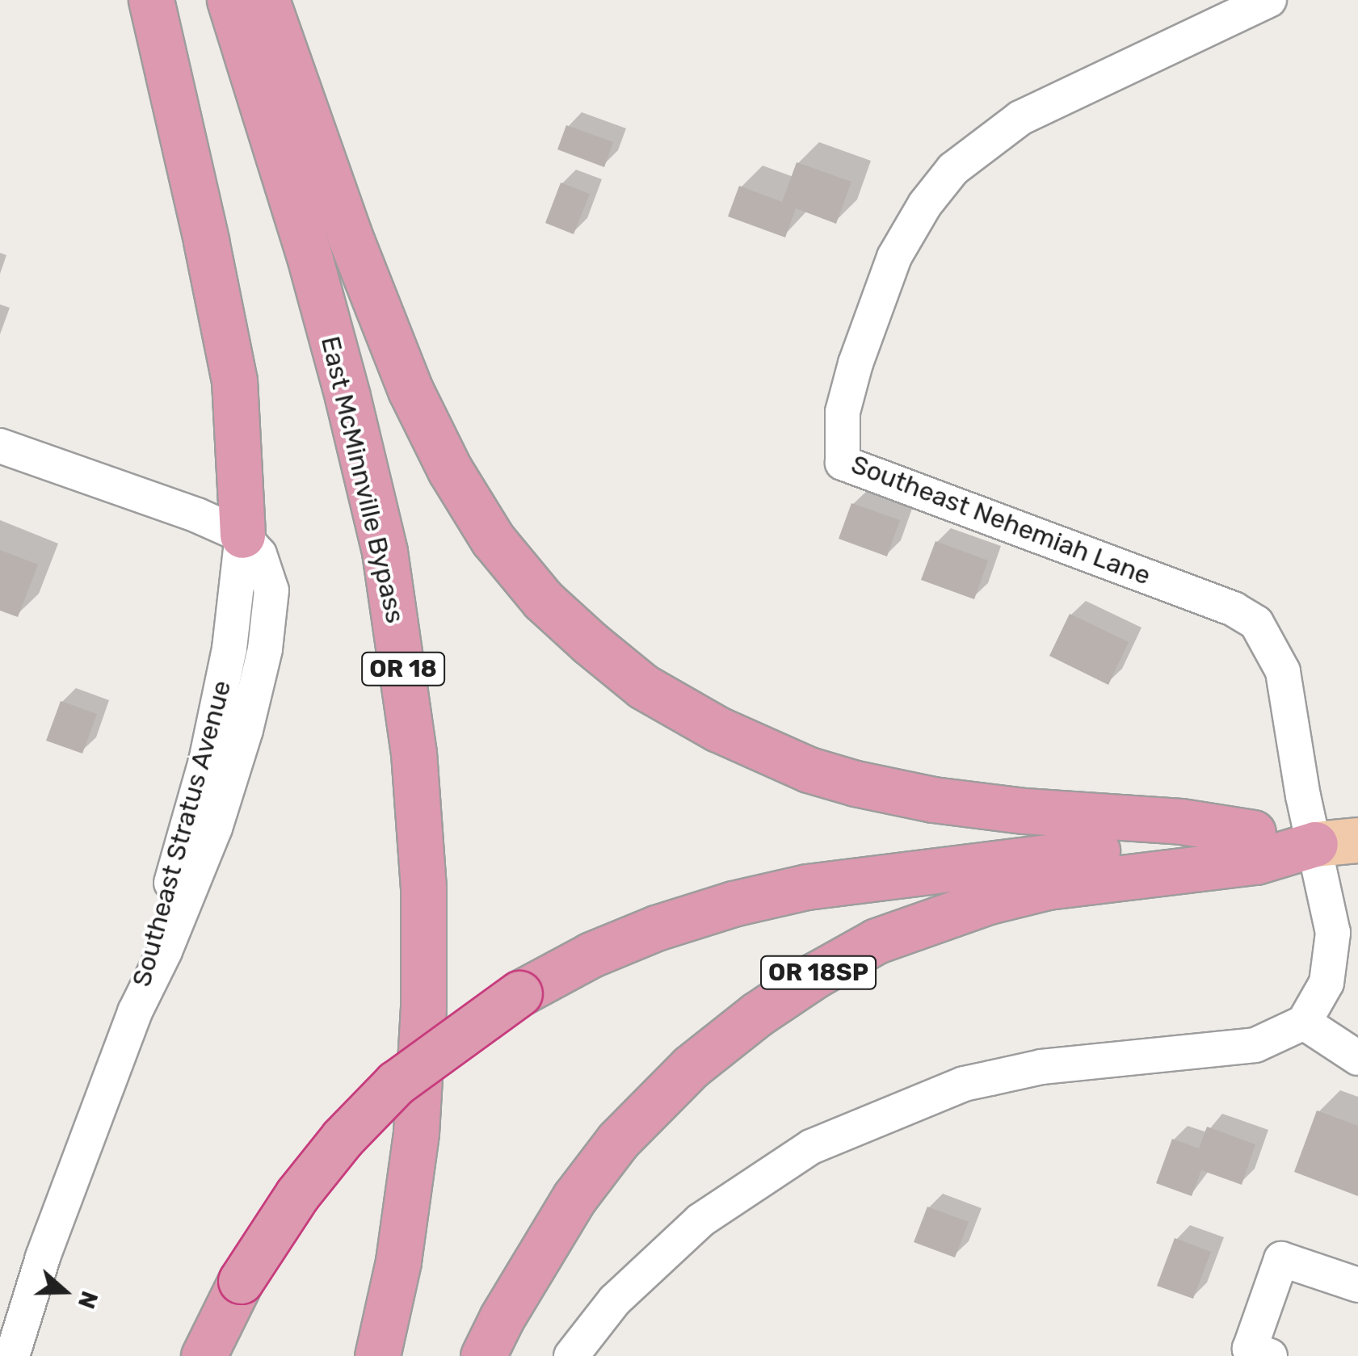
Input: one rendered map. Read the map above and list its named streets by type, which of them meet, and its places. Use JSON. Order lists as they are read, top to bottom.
{
  "streets": {
    "highway": ["East McMinnville Bypass", "OR 18", "OR 18SP"],
    "street": ["Southeast Nehemiah Lane", "Southeast Stratus Avenue"]
  },
  "crossings": [
    ["Southeast Nehemiah Lane", "OR 18SP"]
  ],
  "north": "right"
}
